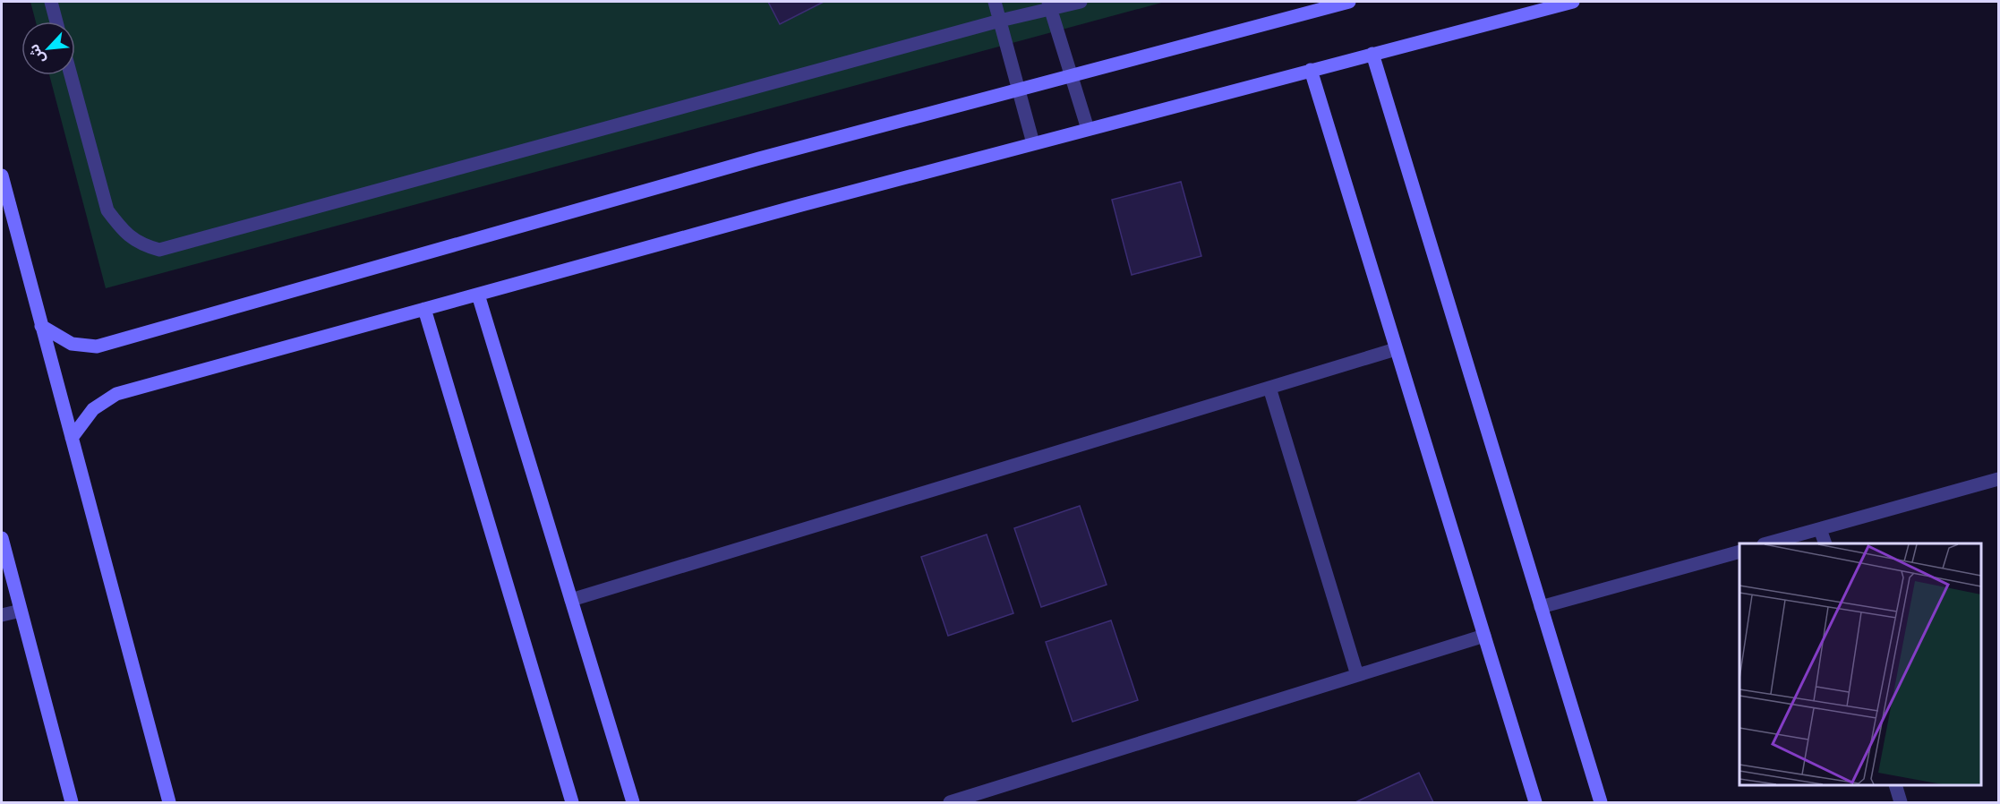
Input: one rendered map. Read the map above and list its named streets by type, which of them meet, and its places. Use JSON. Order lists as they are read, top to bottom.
{
  "north": "bottom left"
}
